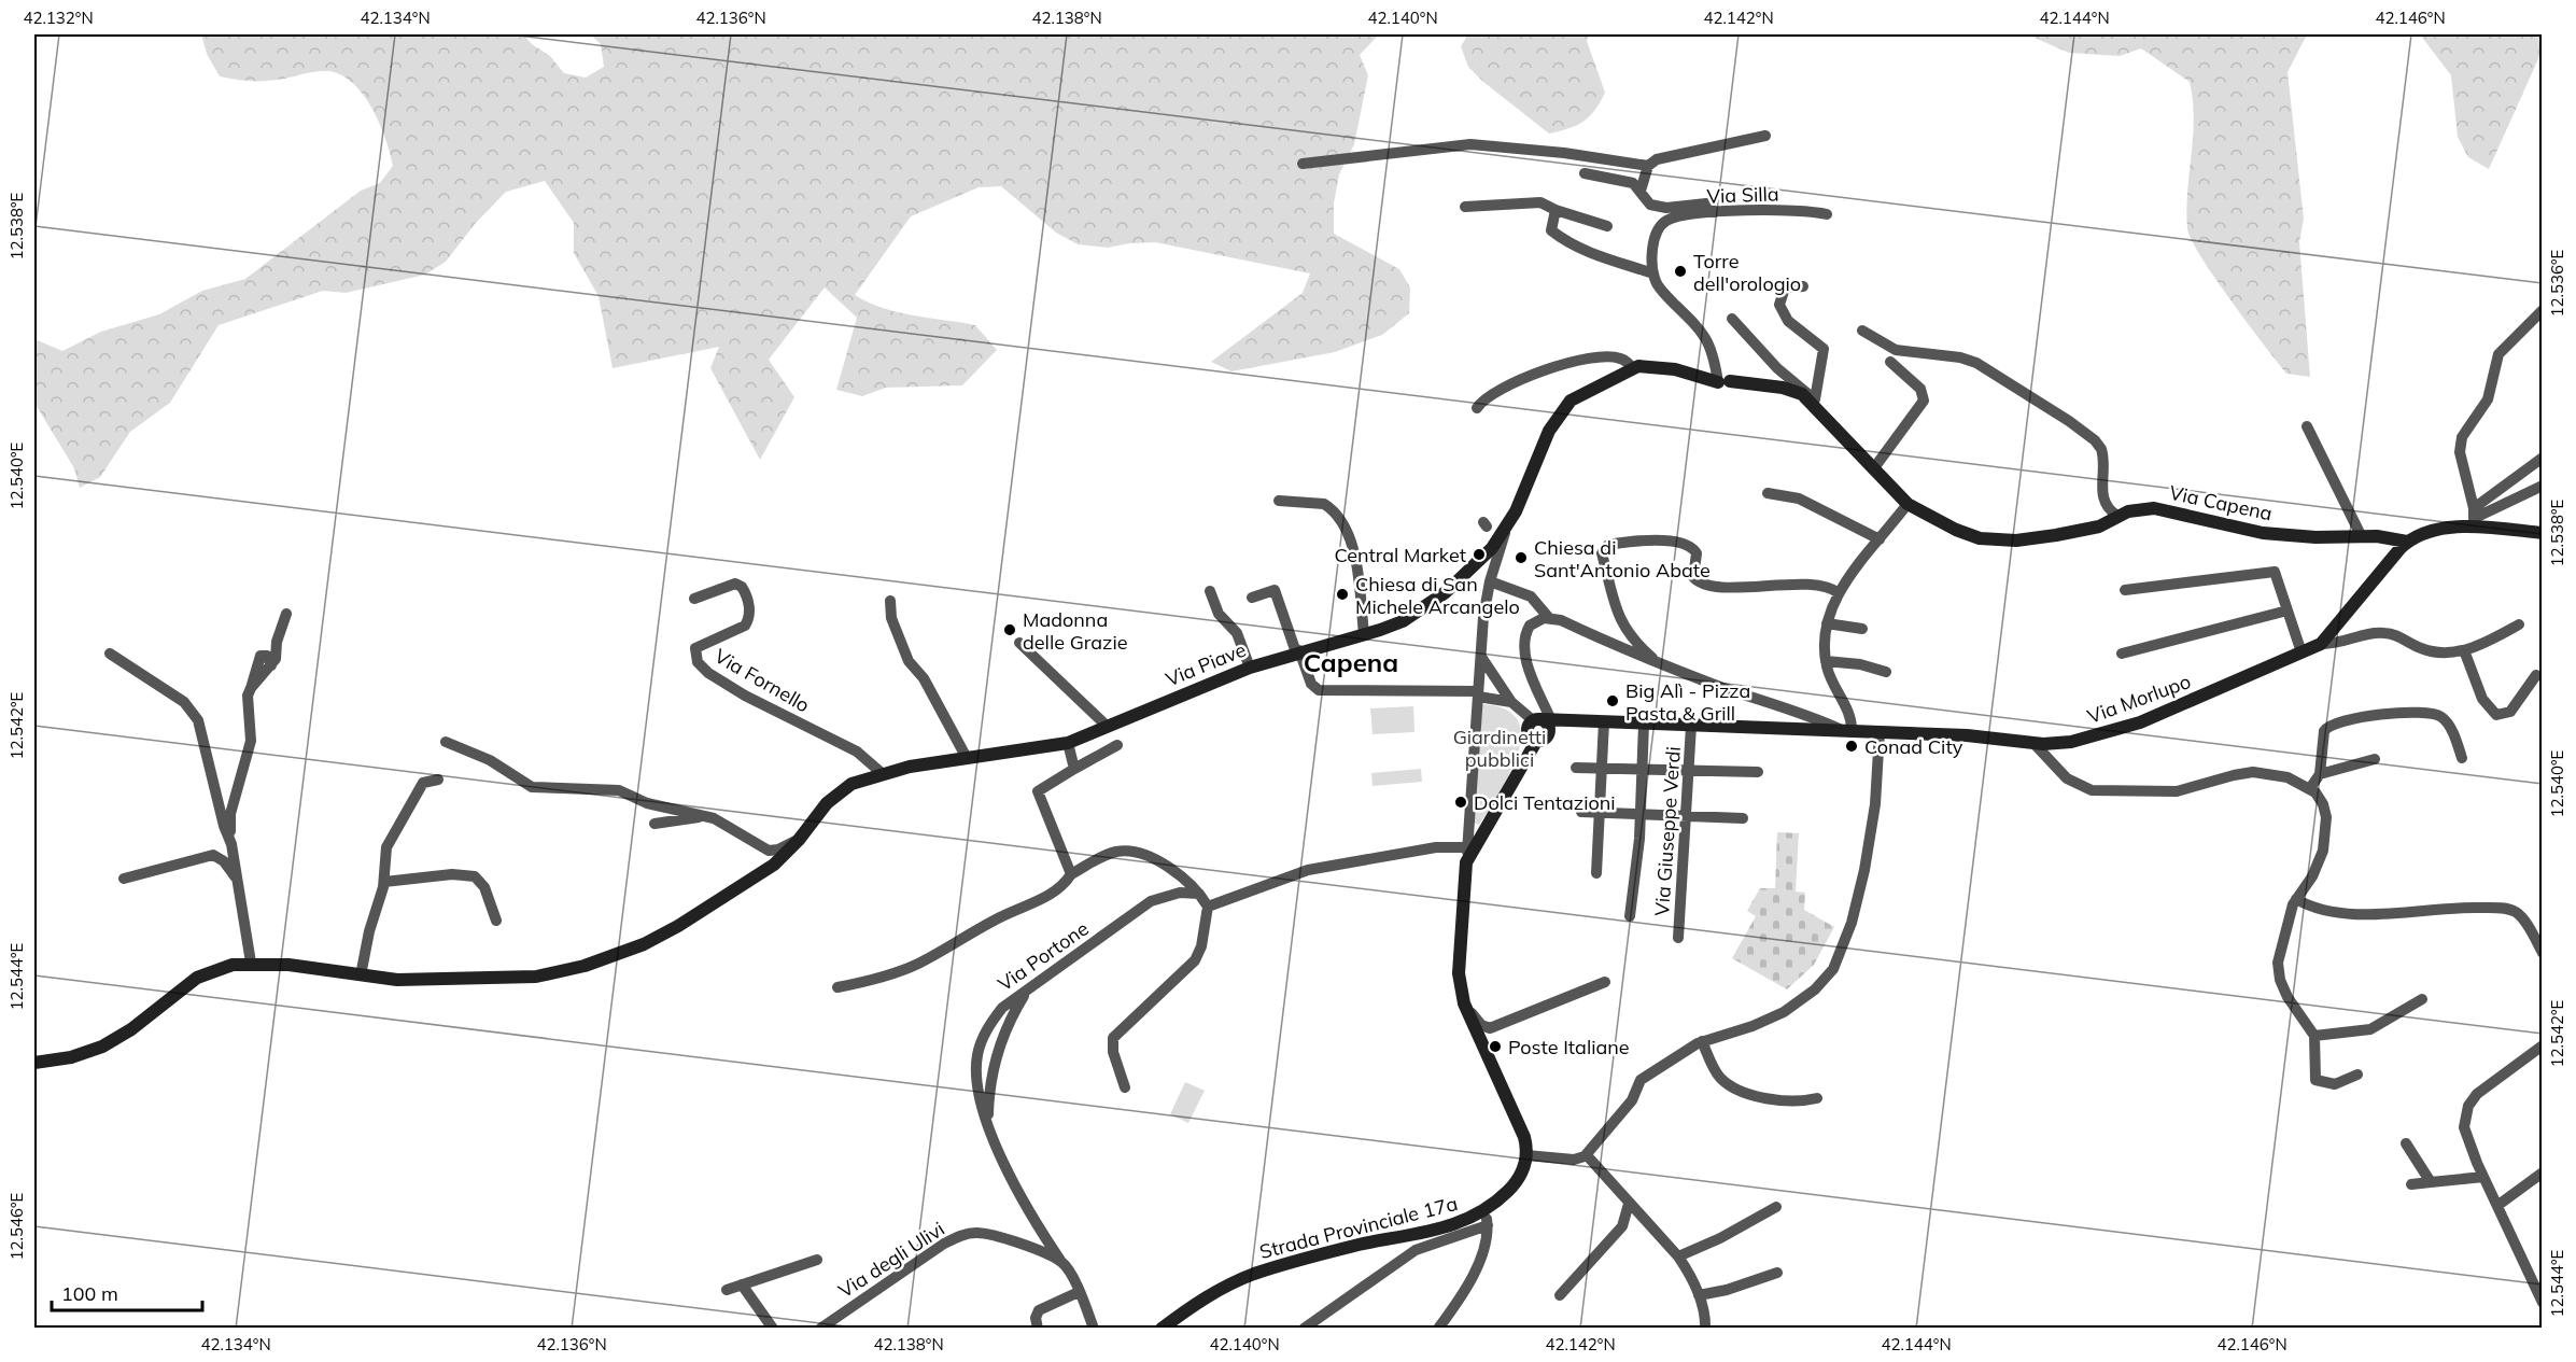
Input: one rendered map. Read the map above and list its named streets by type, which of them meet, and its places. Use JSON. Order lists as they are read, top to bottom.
{
  "streets": {
    "main road": [
      "Via Capena",
      "Via Piave",
      "Via Morlupo",
      "Strada Provinciale 17a"
    ],
    "street": [
      "Via Silla",
      "Via Fornello",
      "Via Giuseppe Verdi",
      "Via Portone",
      "Via degli Ulivi"
    ]
  },
  "crossings": [
    ["Via Capena", "Via Piave"],
    ["Via Capena", "Via Morlupo"],
    ["Via Piave", "Via Fornello"],
    ["Via Morlupo", "Via Giuseppe Verdi"],
    ["Via Portone", "Via degli Ulivi"]
  ],
  "districts": ["Capena"],
  "parks": ["Giardinetti pubblici"],
  "places": [
    "Torre dell'orologio",
    "Central Market",
    "Chiesa di Sant'Antonio Abate",
    "Chiesa di San Michele Arcangelo",
    "Madonna delle Grazie",
    "Big Alì - Pizza Pasta & Grill",
    "Conad City",
    "Dolci Tentazioni",
    "Poste Italiane"
  ],
  "scale_bar": "100 m",
  "coordinates": [
    "42.132°N",
    "42.134°N",
    "42.136°N",
    "42.138°N",
    "42.140°N",
    "42.142°N",
    "42.144°N",
    "42.146°N",
    "12.538°E",
    "12.536°E",
    "12.540°E",
    "12.542°E",
    "12.544°E",
    "12.546°E"
  ]
}
